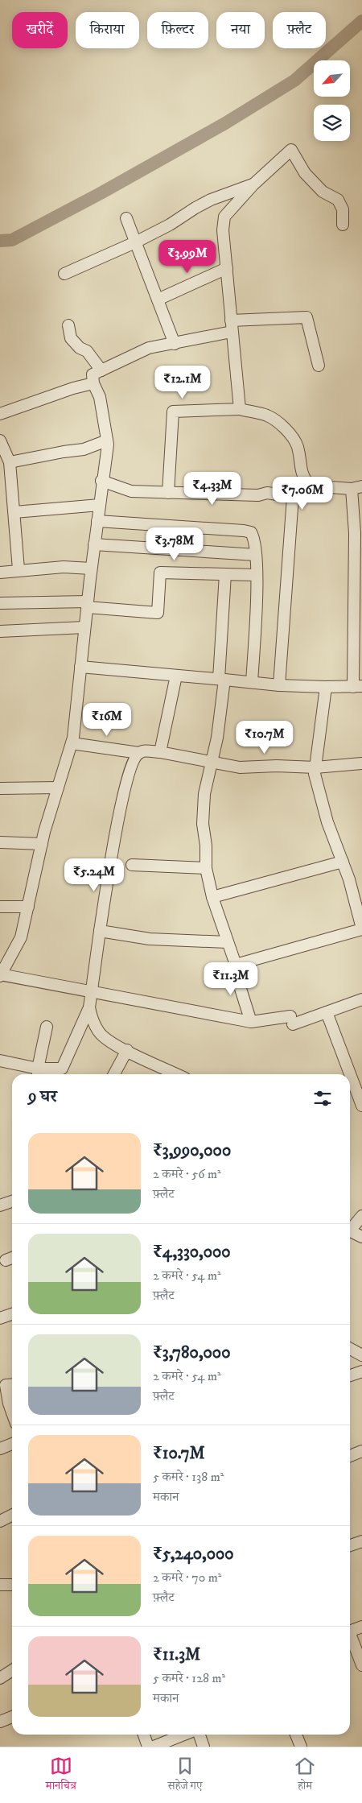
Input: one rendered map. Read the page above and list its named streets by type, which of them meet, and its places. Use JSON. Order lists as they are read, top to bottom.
{
  "north": "bottom left",
  "page": {
    "chip": [
      "खरीदें",
      "किराया",
      "फ़िल्टर",
      "नया",
      "फ़्लैट"
    ],
    "price": [
      "₹3.99M",
      "₹12.1M",
      "₹4.33M",
      "₹7.06M",
      "₹3.78M",
      "₹16M",
      "₹10.7M",
      "₹5.24M",
      "₹11.3M"
    ],
    "heading": "9 घर",
    "list": [
      {
        "name": "₹3,990,000",
        "note": "2 कमरे · 56 m² · फ़्लैट"
      },
      {
        "name": "₹4,330,000",
        "note": "2 कमरे · 54 m² · फ़्लैट"
      },
      {
        "name": "₹3,780,000",
        "note": "2 कमरे · 54 m² · फ़्लैट"
      },
      {
        "name": "₹10.7M",
        "note": "5 कमरे · 138 m² · मकान"
      },
      {
        "name": "₹5,240,000",
        "note": "2 कमरे · 70 m² · फ़्लैट"
      },
      {
        "name": "₹11.3M",
        "note": "5 कमरे · 128 m² · मकान"
      }
    ],
    "tabs": ["मानचित्र", "सहेजे गए", "होम"]
  }
}
